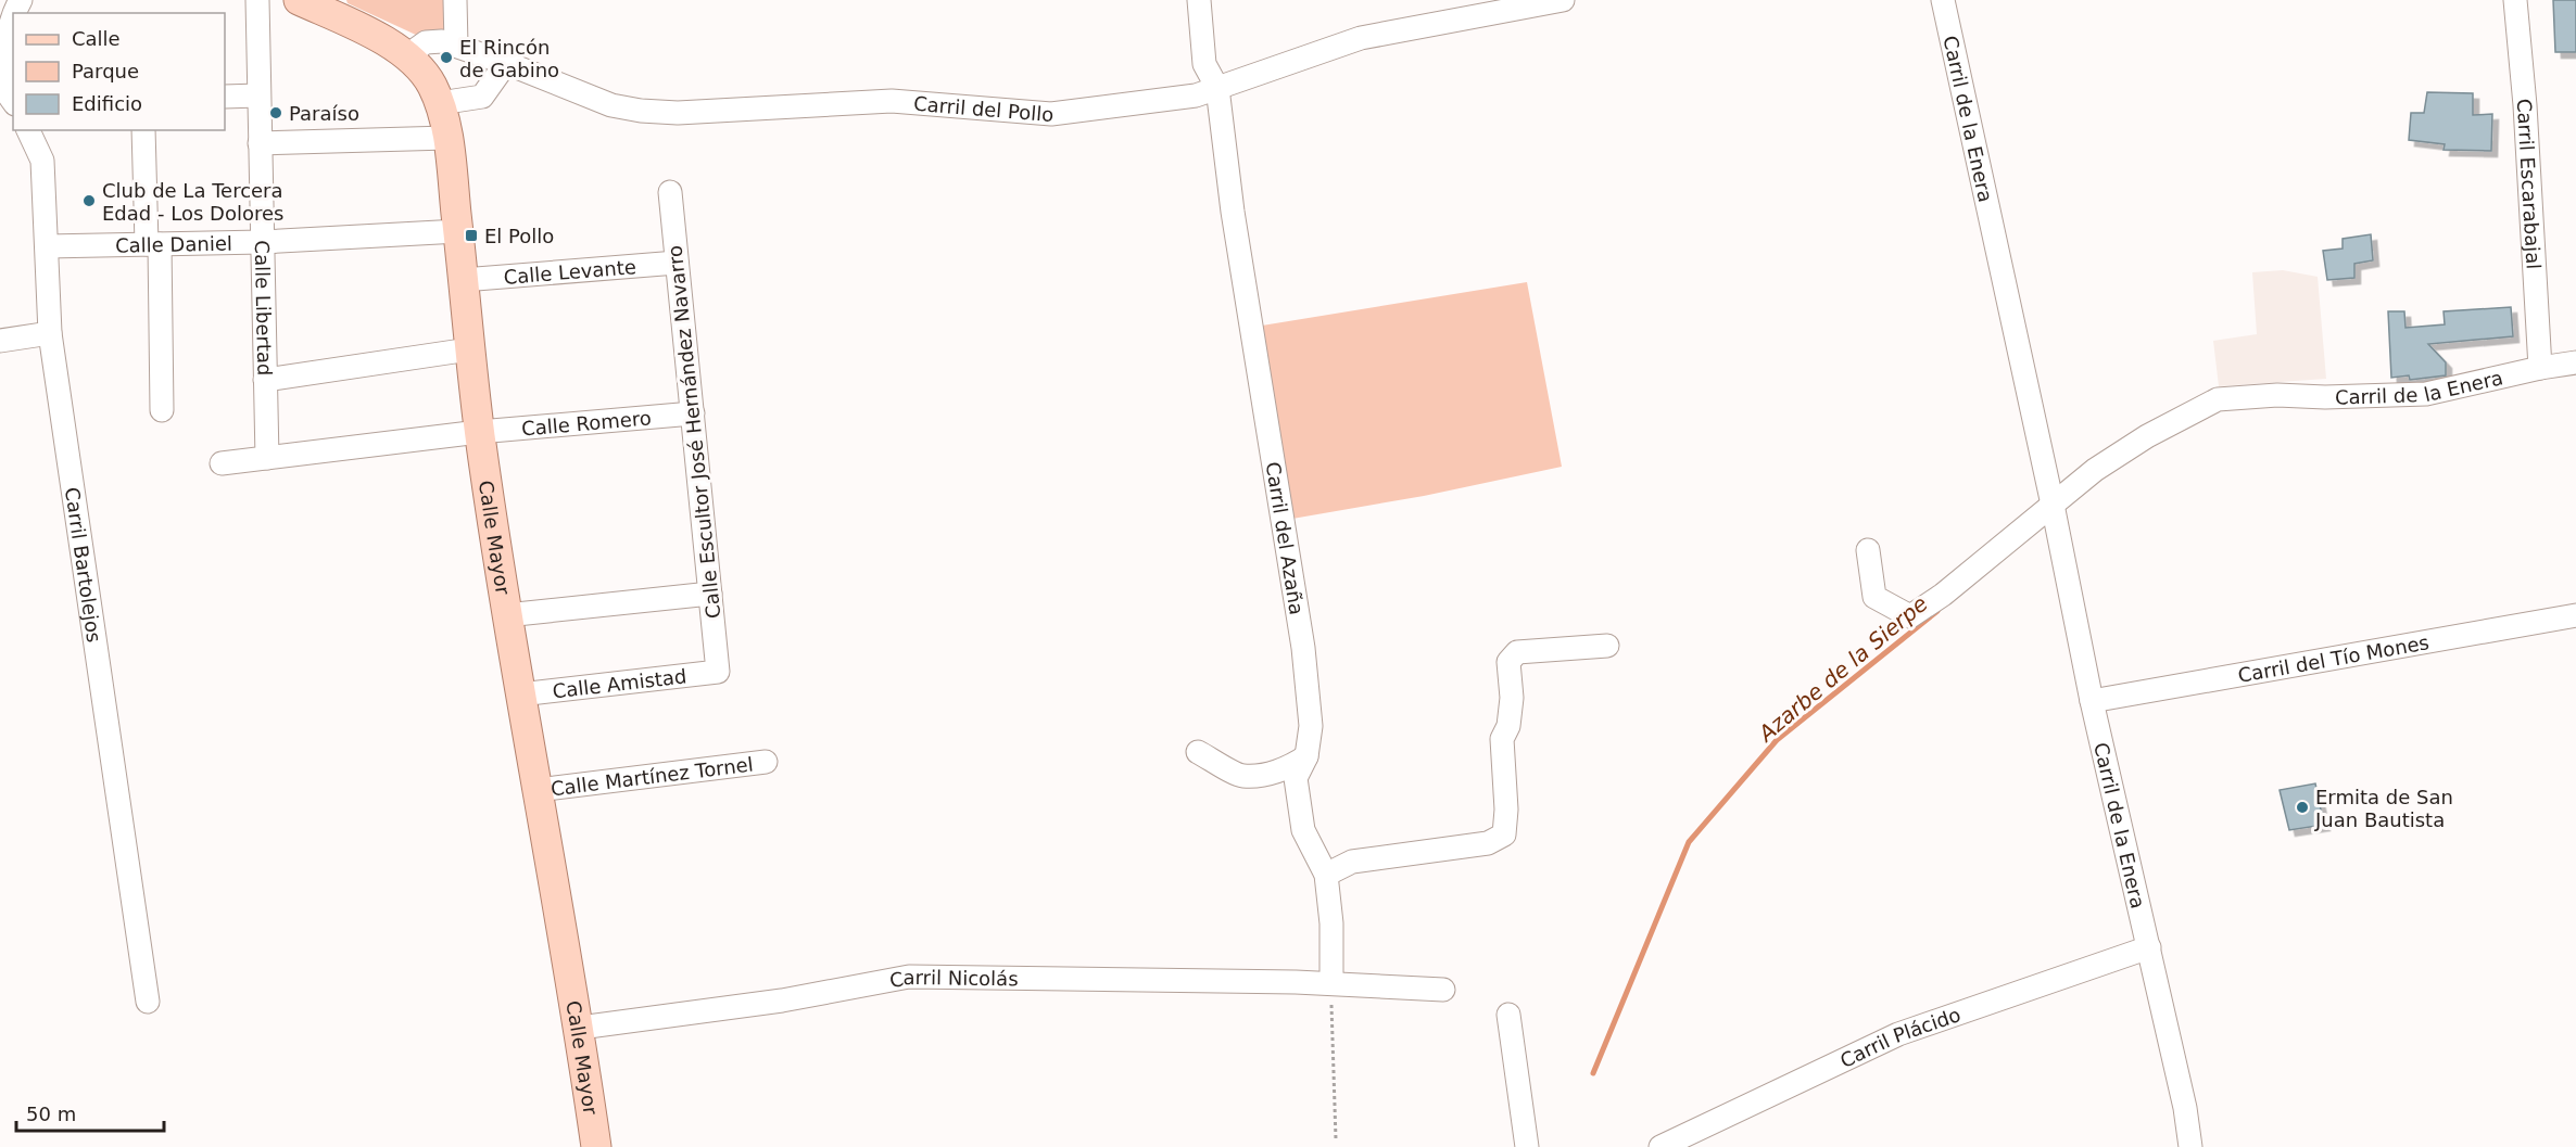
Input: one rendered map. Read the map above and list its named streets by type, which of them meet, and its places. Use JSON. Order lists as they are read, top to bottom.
{
  "streets": {
    "main road": ["Calle Mayor"],
    "street": [
      "Carril del Pollo",
      "Carril de la Enera",
      "Carril Escarabajal",
      "Calle Daniel",
      "Calle Levante",
      "Calle Libertad",
      "Calle Romero",
      "Calle Escultor José Hernández Navarro",
      "Carril del Azaña",
      "Carril Bartolejos",
      "Carril del Tío Mones",
      "Calle Amistad",
      "Calle Martínez Tornel",
      "Carril Nicolás",
      "Carril Plácido"
    ]
  },
  "crossings": [
    ["Carril del Pollo", "Calle Mayor"],
    ["Carril del Pollo", "Carril del Azaña"],
    ["Carril de la Enera", "Carril Escarabajal"],
    ["Carril de la Enera", "Carril del Tío Mones"],
    ["Carril de la Enera", "Carril Plácido"],
    ["Calle Daniel", "Calle Libertad"],
    ["Calle Daniel", "Calle Mayor"],
    ["Calle Daniel", "Carril Bartolejos"],
    ["Calle Levante", "Calle Escultor José Hernández Navarro"],
    ["Calle Levante", "Calle Mayor"],
    ["Calle Libertad", "Calle Romero"],
    ["Calle Romero", "Calle Escultor José Hernández Navarro"],
    ["Calle Romero", "Calle Mayor"],
    ["Calle Escultor José Hernández Navarro", "Calle Amistad"],
    ["Calle Mayor", "Calle Amistad"],
    ["Calle Mayor", "Calle Martínez Tornel"],
    ["Calle Mayor", "Carril Nicolás"],
    ["Carril del Azaña", "Carril Nicolás"]
  ],
  "water": ["Azarbe de la Sierpe"],
  "places": {
    "other": [
      "El Rincón de Gabino",
      "Paraíso",
      "Club de La Tercera Edad - Los Dolores",
      "Ermita de San Juan Bautista"
    ],
    "transit": ["El Pollo"]
  },
  "legend": ["Calle", "Parque", "Edificio"],
  "scale_bar": "50 m"
}
